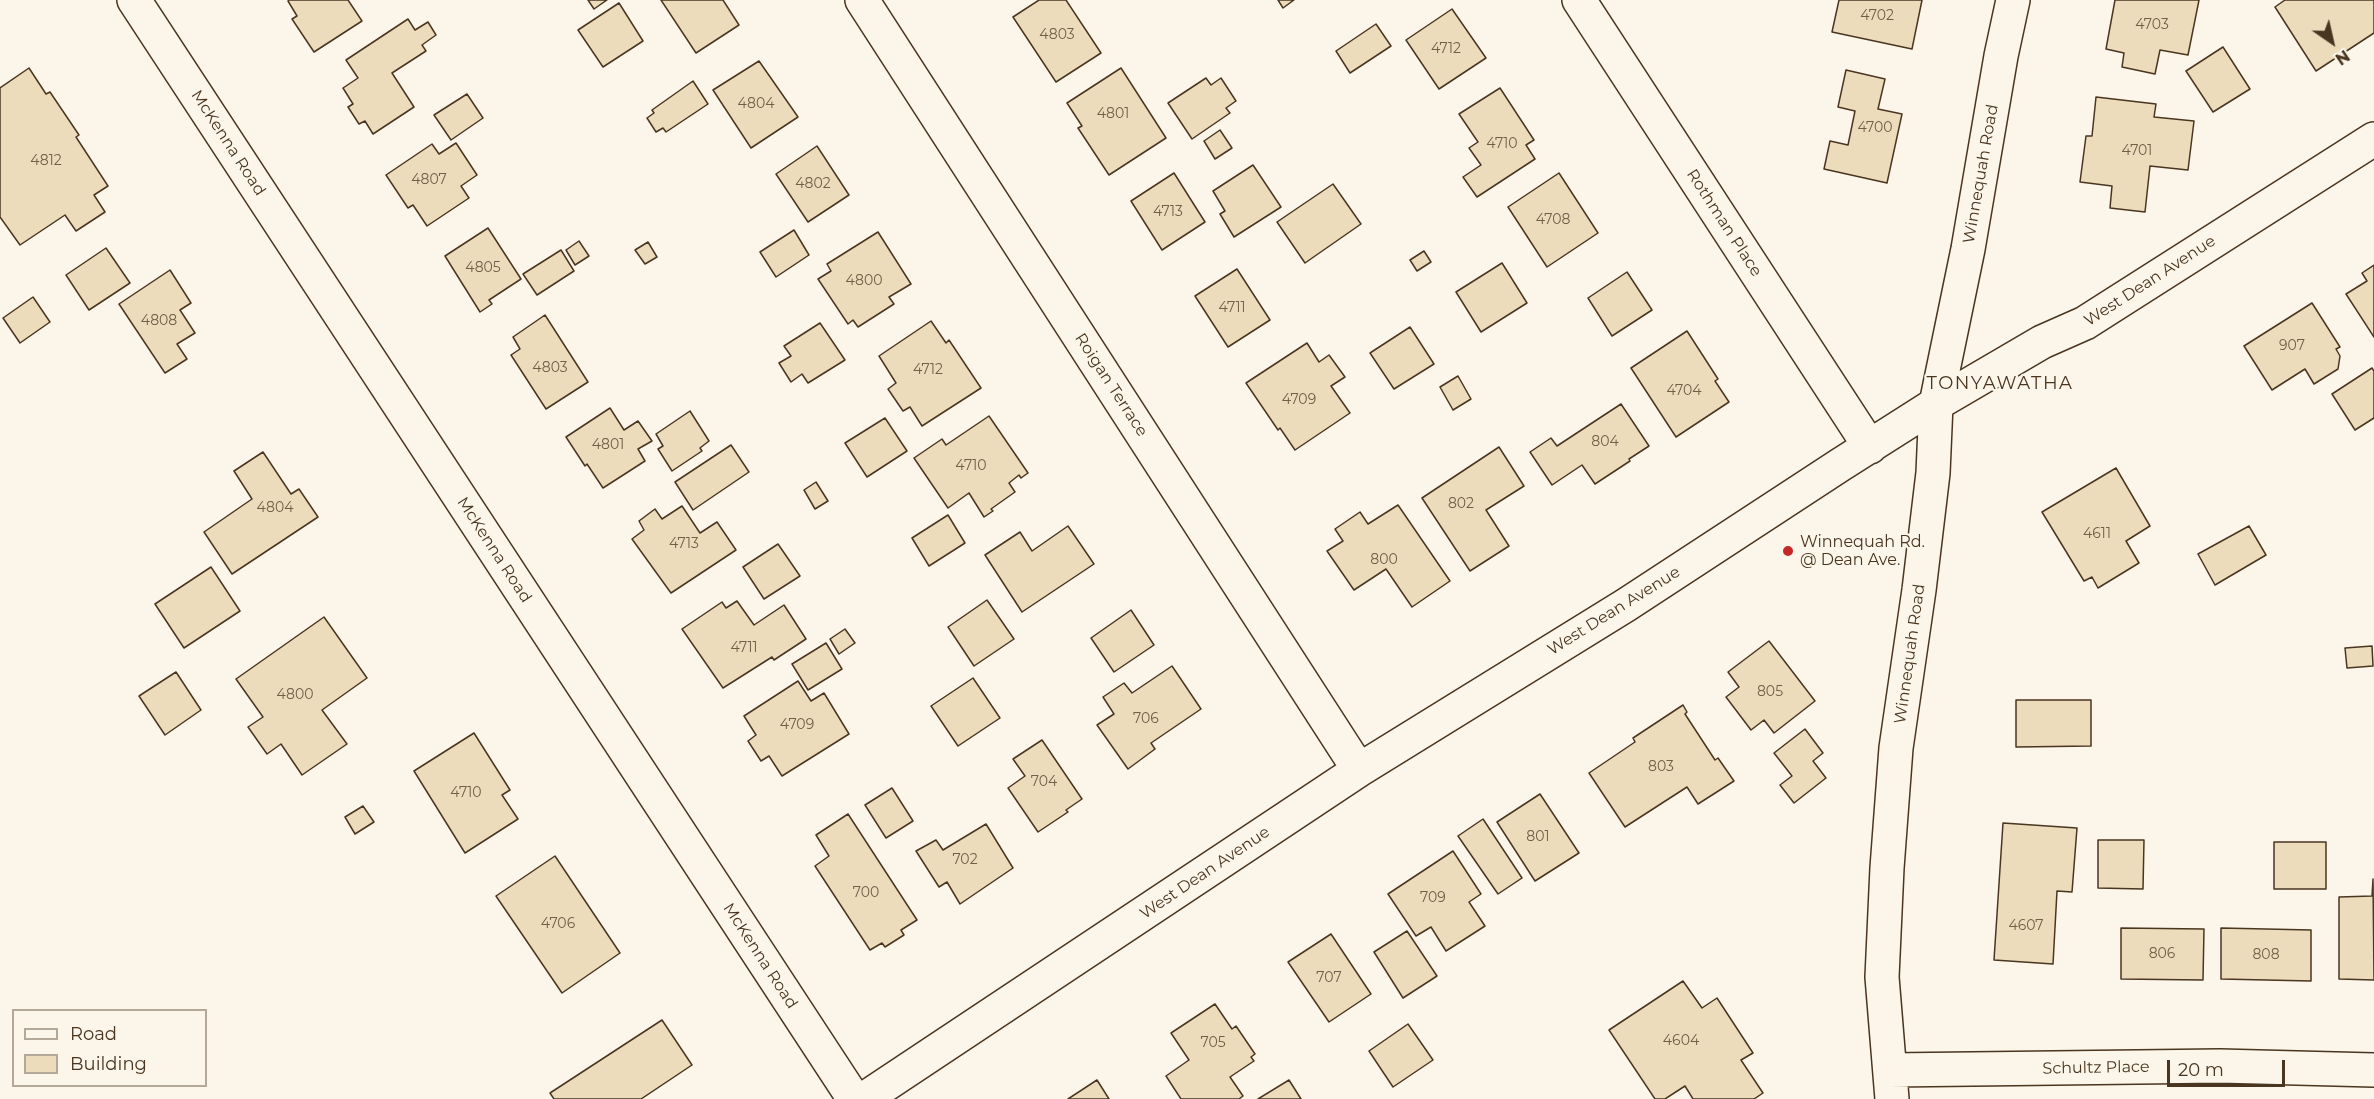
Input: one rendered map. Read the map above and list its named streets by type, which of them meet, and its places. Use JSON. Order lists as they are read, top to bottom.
{
  "streets": {
    "street": [
      "McKenna Road",
      "Winnequah Road",
      "Rothman Place",
      "West Dean Avenue",
      "Roigan Terrace",
      "Schultz Place"
    ]
  },
  "crossings": [
    ["Winnequah Road", "West Dean Avenue"],
    ["Winnequah Road", "Schultz Place"],
    ["Rothman Place", "West Dean Avenue"],
    ["West Dean Avenue", "Roigan Terrace"]
  ],
  "districts": ["TONYAWATHA"],
  "places": ["Winnequah Rd. @ Dean Ave."],
  "house_numbers": [
    "4702",
    "4703",
    "4803",
    "4712",
    "4804",
    "4801",
    "4700",
    "4710",
    "4701",
    "4812",
    "4807",
    "4802",
    "4713",
    "4708",
    "4805",
    "4800",
    "4711",
    "4808",
    "907",
    "4803",
    "4712",
    "4704",
    "4709",
    "804",
    "4801",
    "4710",
    "802",
    "4804",
    "4611",
    "4713",
    "800",
    "4711",
    "805",
    "4800",
    "706",
    "4709",
    "803",
    "704",
    "4710",
    "801",
    "702",
    "700",
    "709",
    "4706",
    "4607",
    "806",
    "808",
    "707",
    "4604",
    "705"
  ],
  "legend": ["Road", "Building"],
  "scale_bar": "20 m",
  "north": "bottom right"
}
